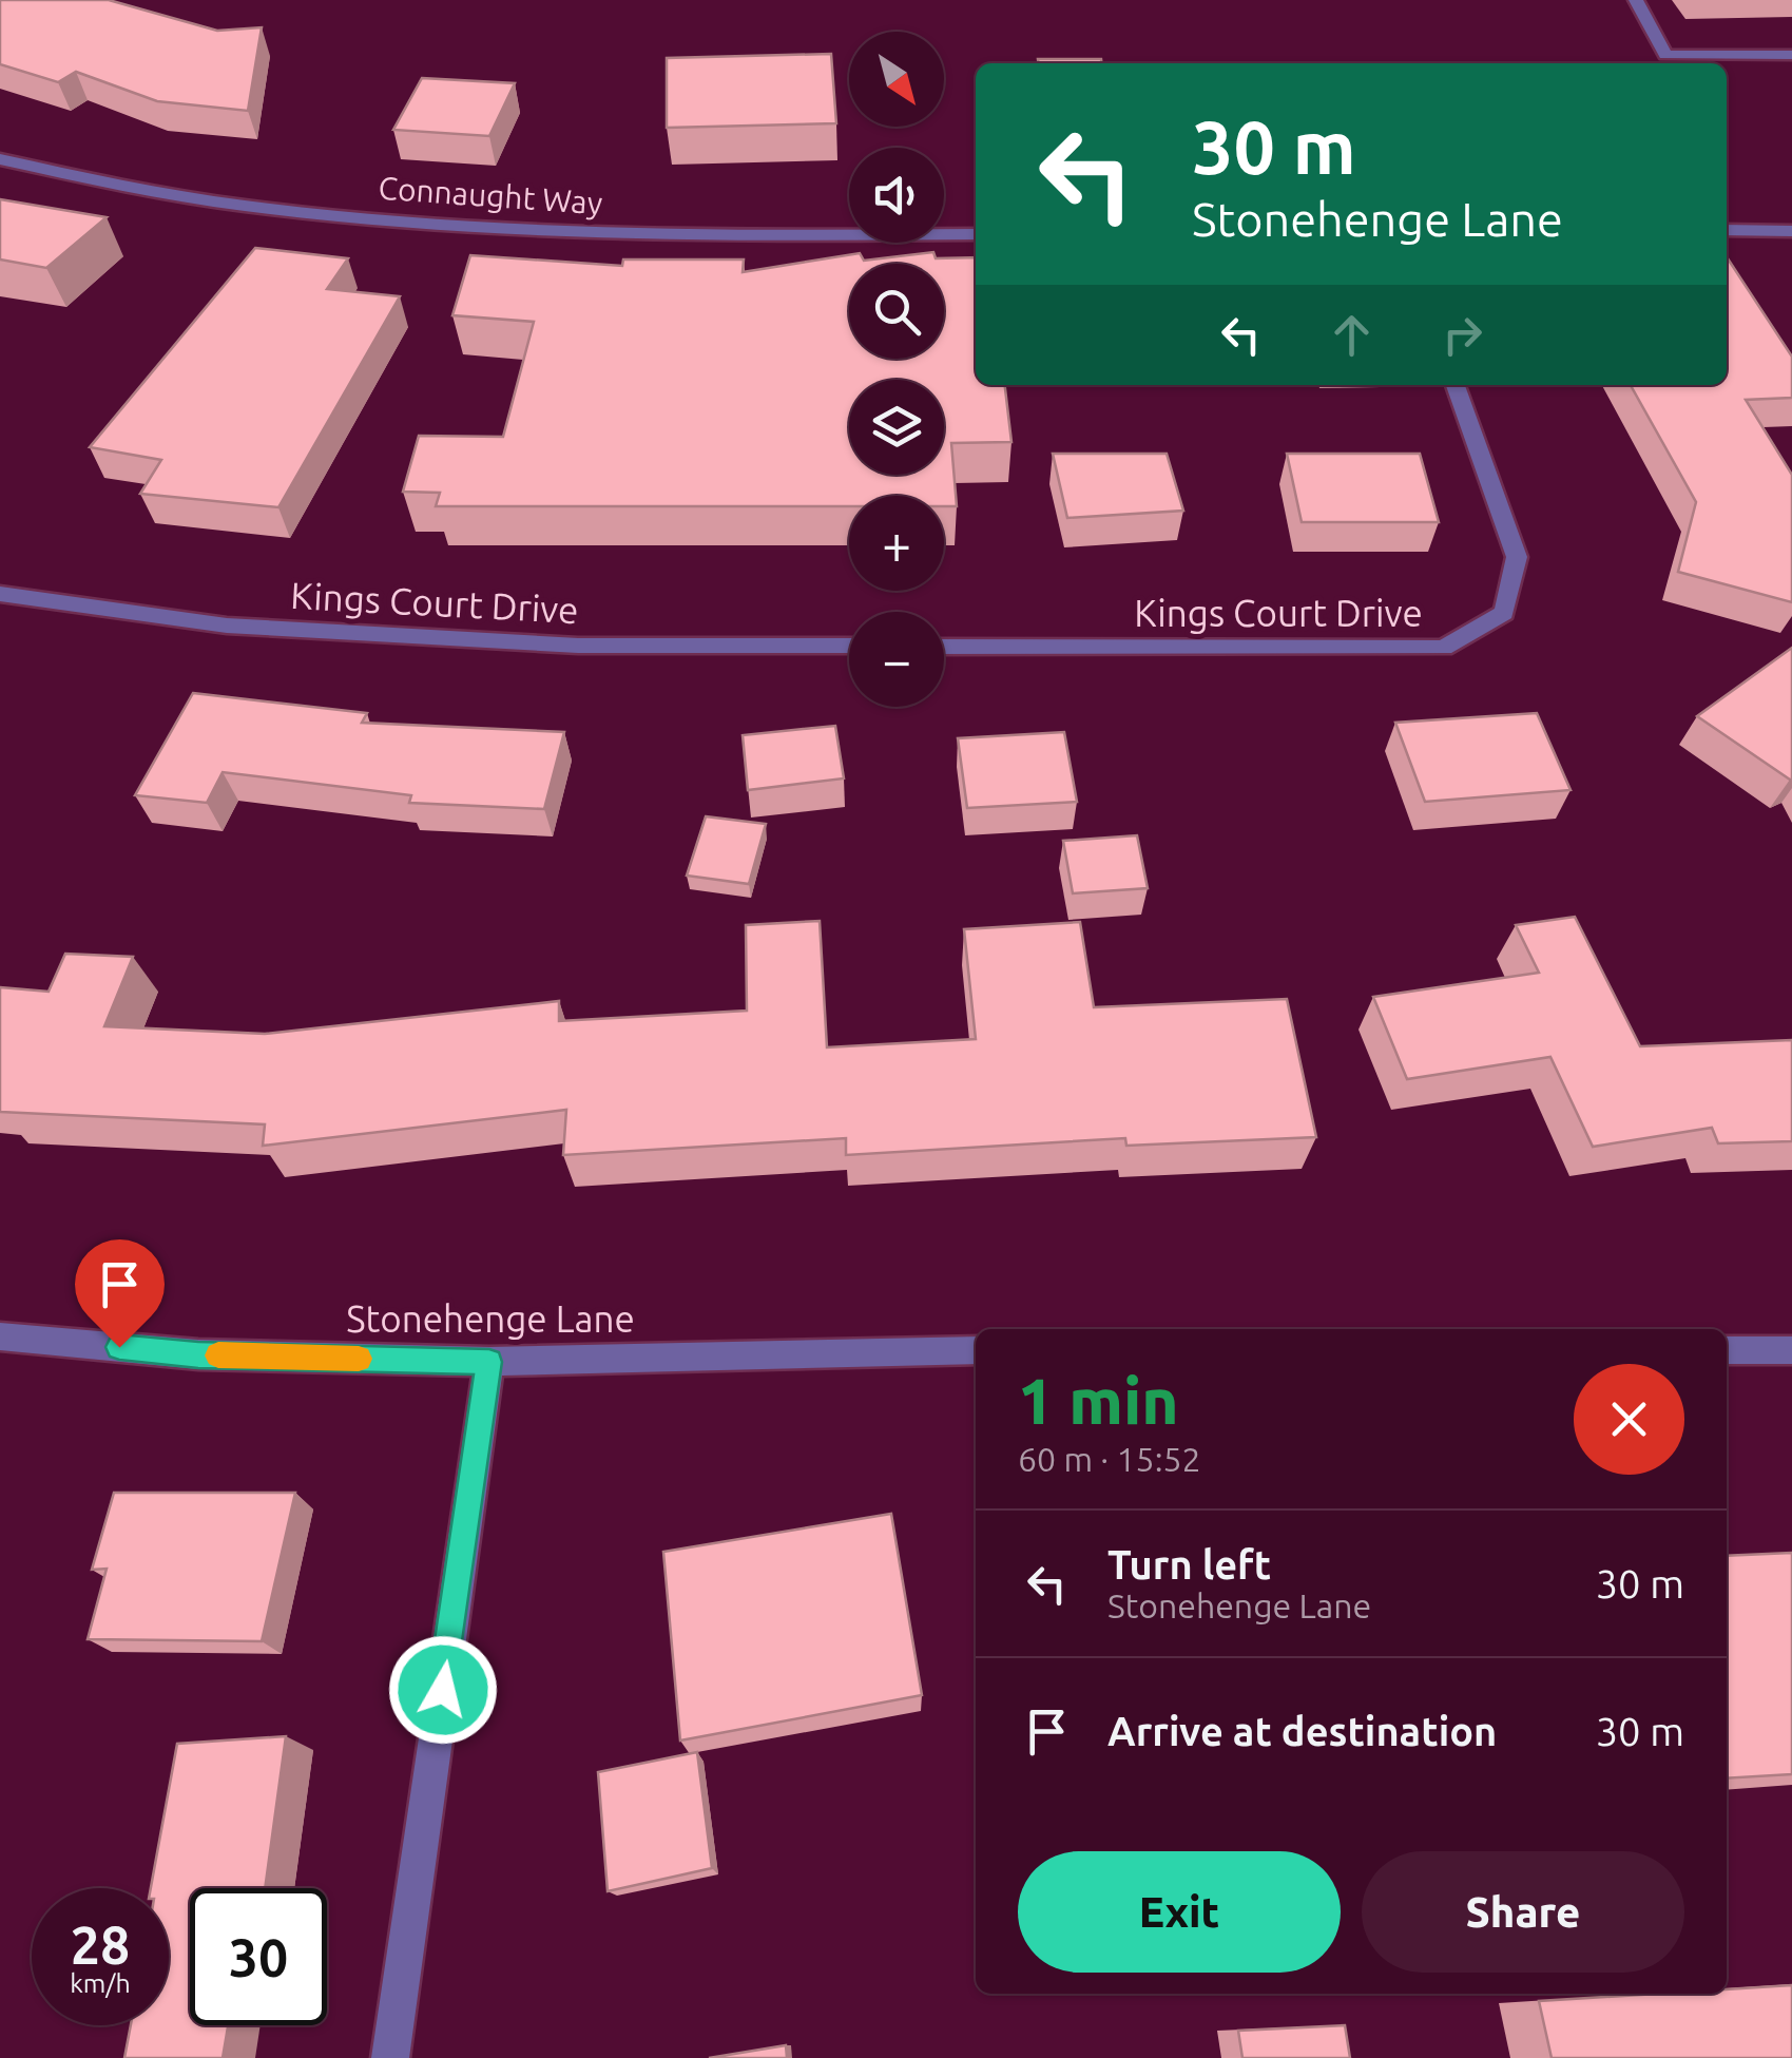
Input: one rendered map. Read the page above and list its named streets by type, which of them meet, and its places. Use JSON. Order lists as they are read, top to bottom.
{
  "streets": {
    "street": ["Connaught Way", "Kings Court Drive", "Stonehenge Lane"]
  },
  "north": "bottom right",
  "page": {
    "map_buttons": ["+", "−"],
    "turn": ["30 m", "Stonehenge Lane"],
    "heading": ["1 min", "60 m · 15:52"],
    "list": [
      {
        "name": "Turn left",
        "note": "Stonehenge Lane",
        "value": "30 m"
      },
      {
        "name": "Arrive at destination",
        "value": "30 m"
      }
    ],
    "buttons": ["Exit", "Share"],
    "speed": "28 km/h",
    "limit": "30"
  }
}
